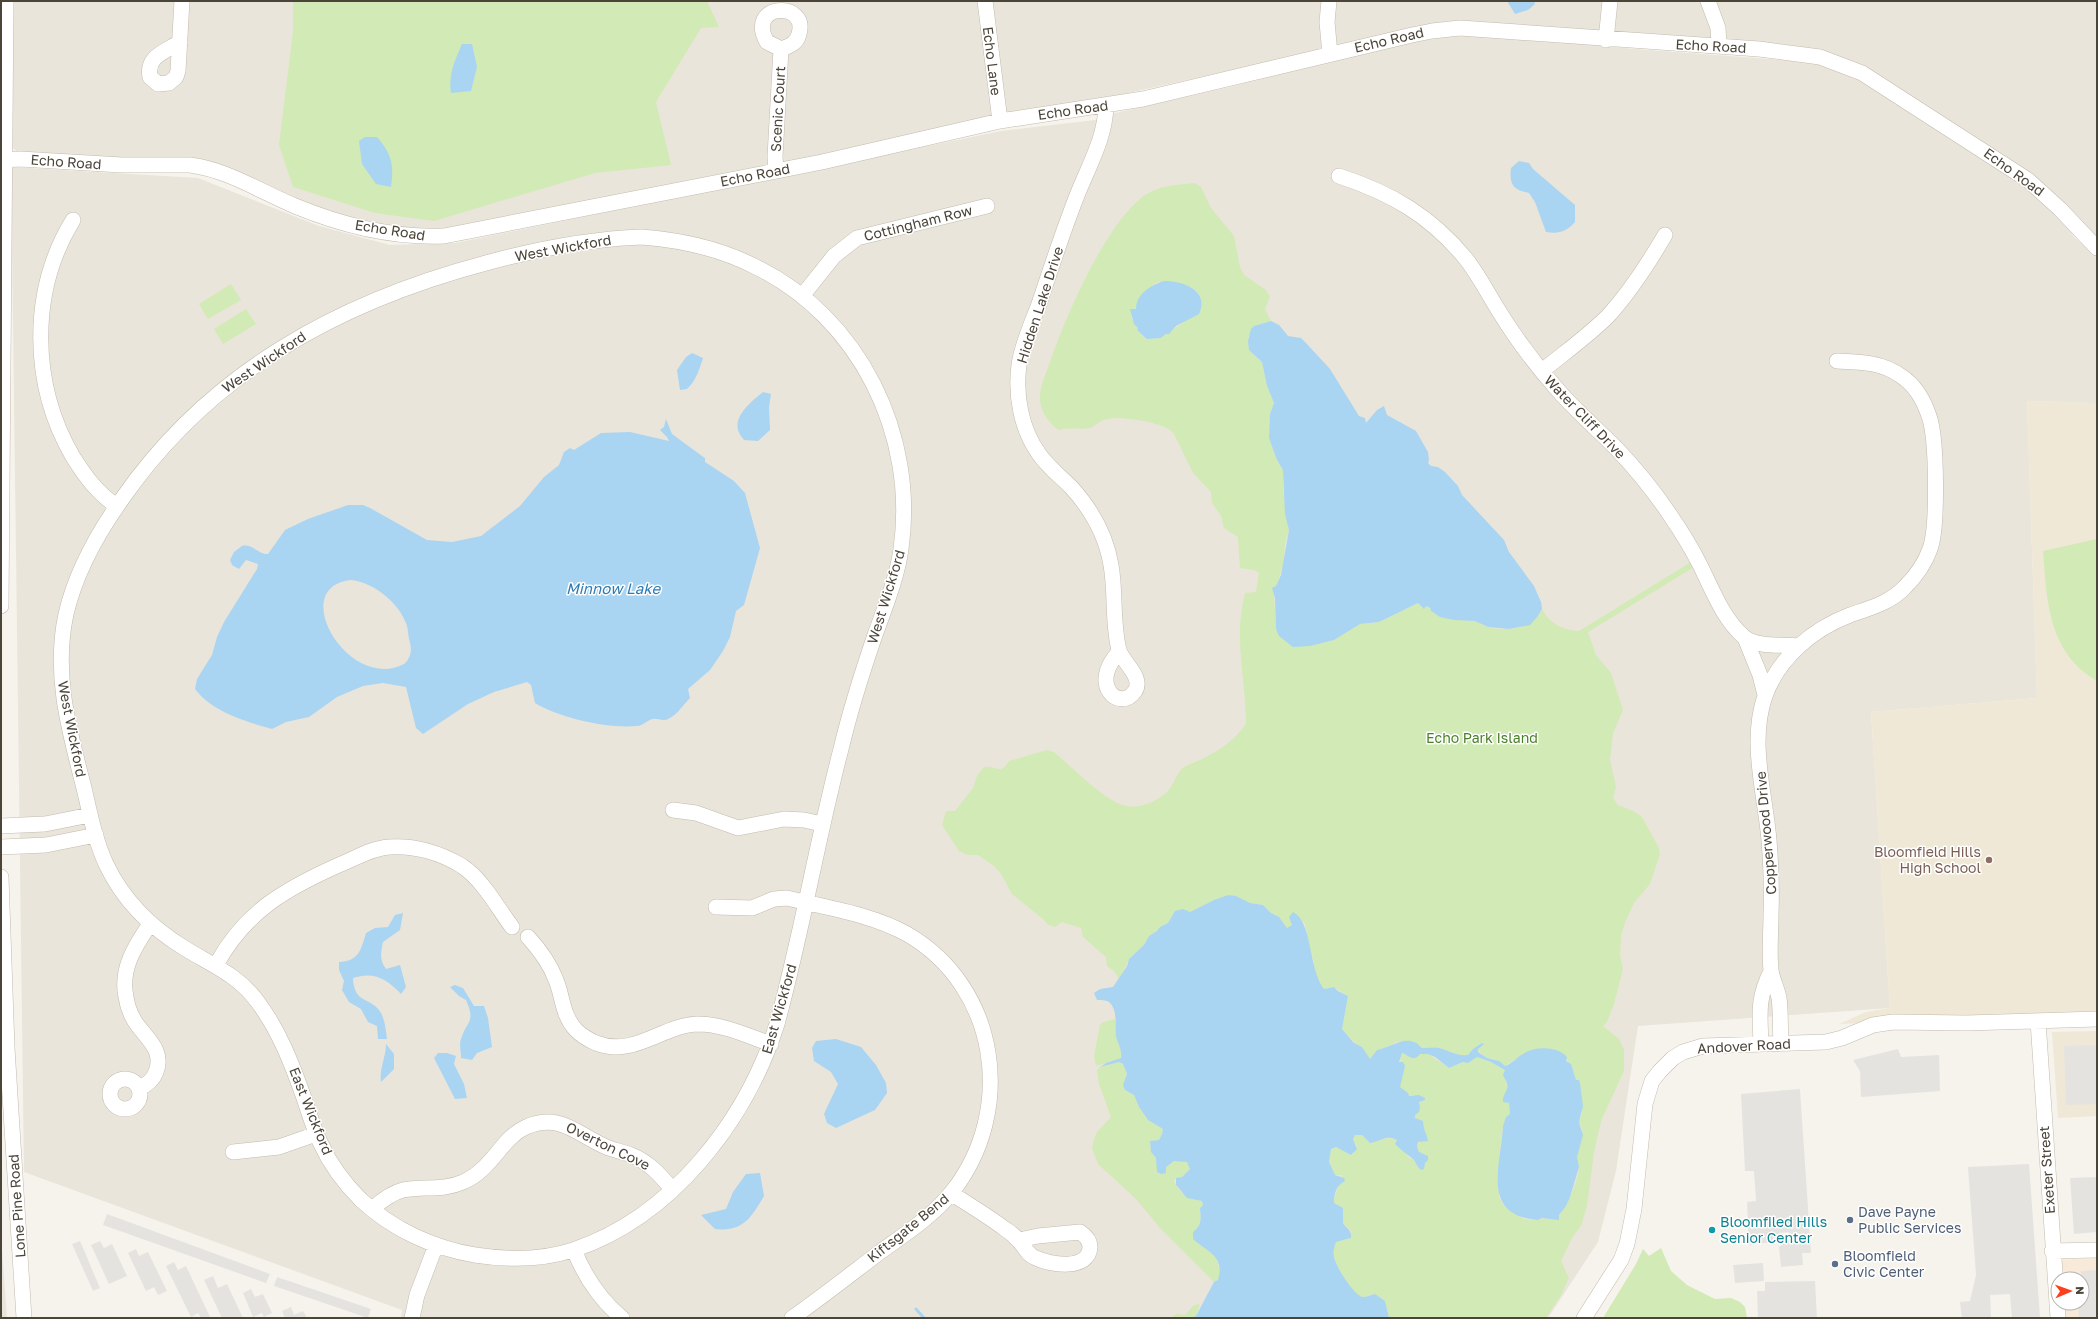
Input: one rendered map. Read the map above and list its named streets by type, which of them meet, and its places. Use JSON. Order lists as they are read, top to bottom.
{
  "streets": {
    "street": [
      "Echo Road",
      "Echo Lane",
      "Scenic Court",
      "Cottingham Row",
      "West Wickford",
      "Hidden Lake Drive",
      "Water Cliff Drive",
      "Copperwood Drive",
      "East Wickford",
      "Andover Road",
      "Overton Cove",
      "Exeter Street",
      "Lone Pine Road",
      "Kiftsgate Bend"
    ]
  },
  "crossings": [
    ["Echo Road", "Echo Lane"],
    ["Echo Road", "Scenic Court"],
    ["Echo Road", "Hidden Lake Drive"],
    ["Cottingham Row", "West Wickford"],
    ["West Wickford", "East Wickford"],
    ["West Wickford", "Kiftsgate Bend"],
    ["Water Cliff Drive", "Copperwood Drive"],
    ["Copperwood Drive", "Andover Road"],
    ["East Wickford", "Overton Cove"],
    ["East Wickford", "Kiftsgate Bend"],
    ["Andover Road", "Exeter Street"]
  ],
  "water": ["Minnow Lake"],
  "parks": ["Echo Park Island"],
  "places": [
    "Bloomfield Hills High School",
    "Dave Payne Public Services",
    "Bloomfiled Hills Senior Center",
    "Bloomfield Civic Center"
  ],
  "north": "right"
}
